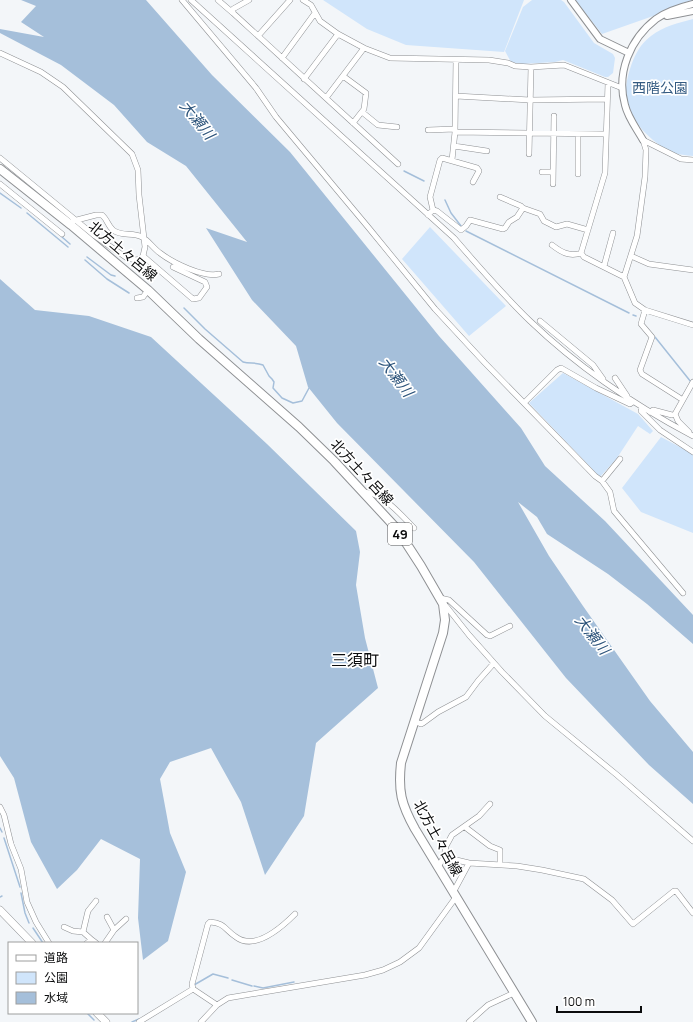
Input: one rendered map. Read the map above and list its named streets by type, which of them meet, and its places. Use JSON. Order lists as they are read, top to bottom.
{
  "streets": {
    "main road": ["北方土々呂線", "49"]
  },
  "districts": ["三須町"],
  "water": ["大瀬川"],
  "parks": ["西階公園"],
  "legend": ["道路", "公園", "水域"],
  "scale_bar": "100 m"
}
